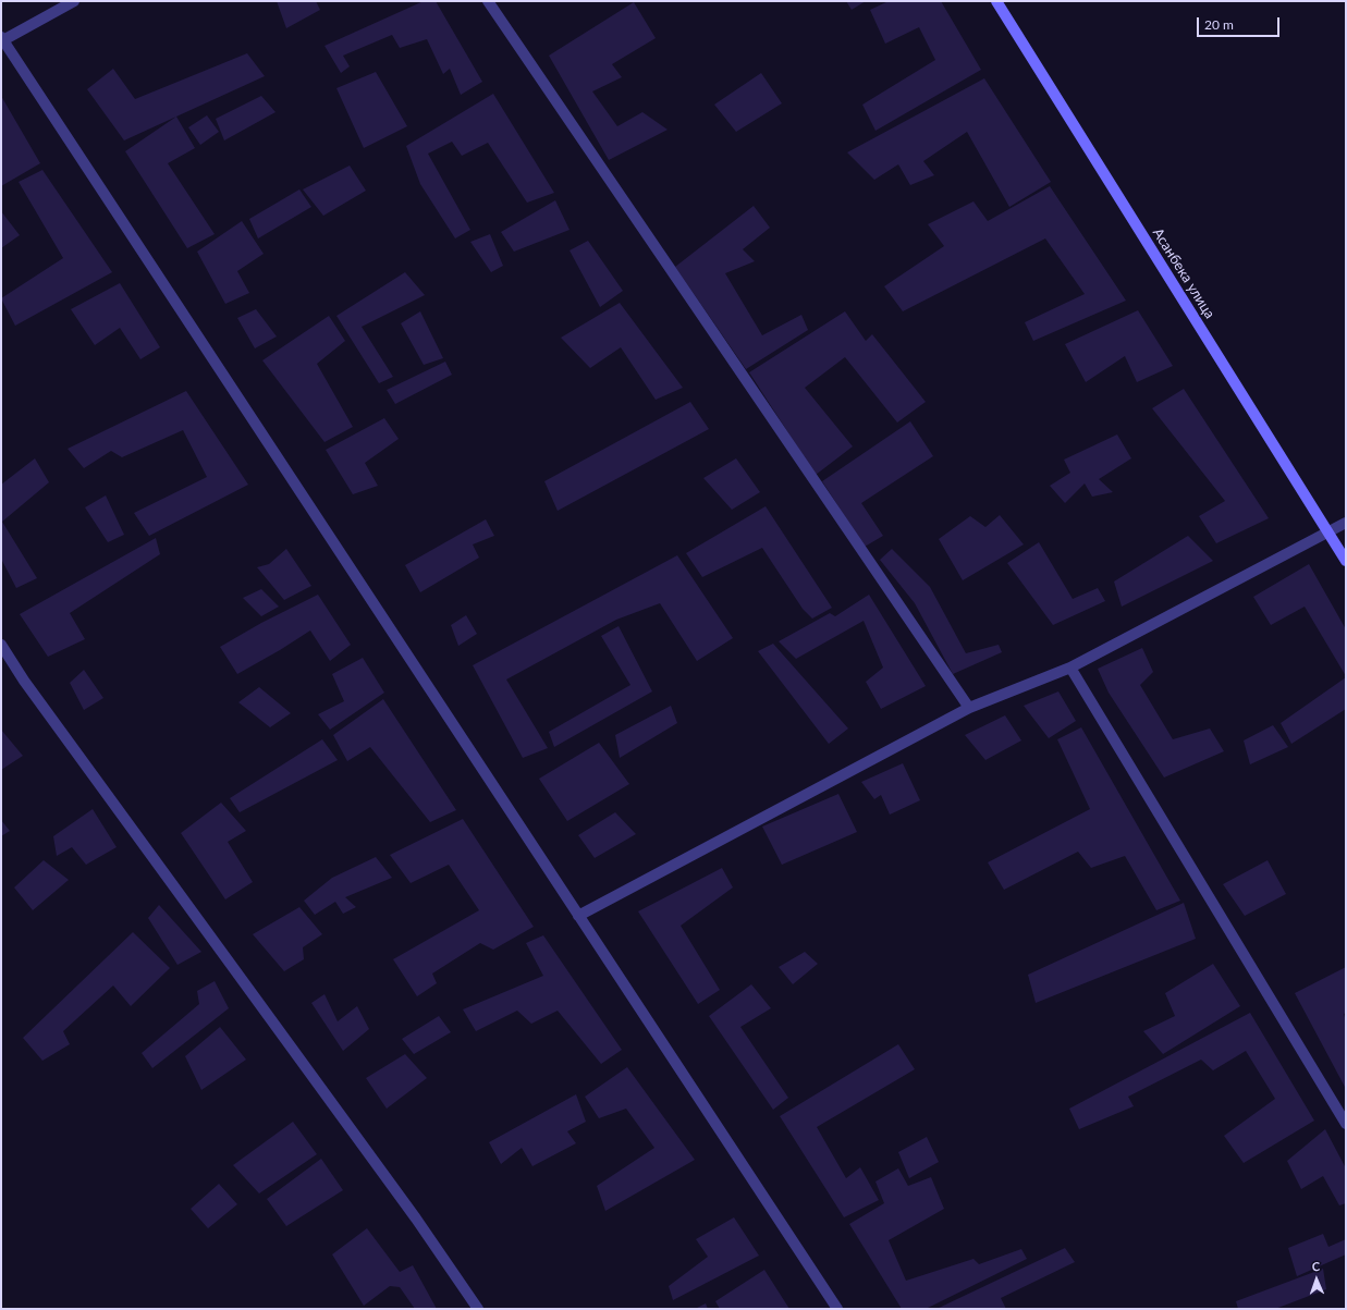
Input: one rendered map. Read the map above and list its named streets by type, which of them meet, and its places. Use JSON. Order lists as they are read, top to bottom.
{
  "streets": {
    "street": ["Асанбека улица"]
  },
  "scale_bar": "20 m",
  "north": "top"
}
